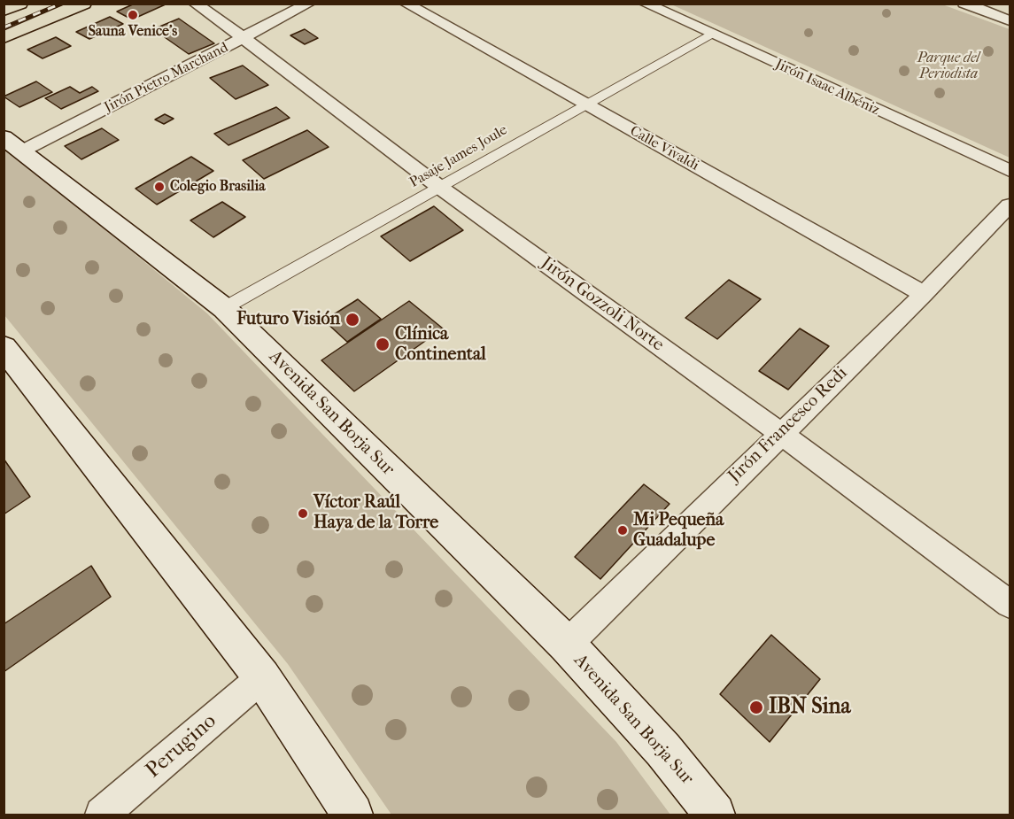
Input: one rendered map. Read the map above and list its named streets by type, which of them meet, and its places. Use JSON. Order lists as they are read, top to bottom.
{
  "streets": {
    "main road": ["Avenida San Borja Sur"],
    "street": [
      "Jirón Pietro Marchand",
      "Jirón Isaac Albéniz",
      "Calle Vivaldi",
      "Pasaje James Joule",
      "Jirón Gozzoli Norte",
      "Jirón Francesco Redi",
      "Perugino"
    ]
  },
  "crossings": [
    ["Jirón Pietro Marchand", "Jirón Gozzoli Norte"],
    ["Jirón Pietro Marchand", "Avenida San Borja Sur"],
    ["Jirón Isaac Albéniz", "Pasaje James Joule"],
    ["Calle Vivaldi", "Pasaje James Joule"],
    ["Calle Vivaldi", "Jirón Francesco Redi"],
    ["Pasaje James Joule", "Jirón Gozzoli Norte"],
    ["Pasaje James Joule", "Avenida San Borja Sur"],
    ["Jirón Gozzoli Norte", "Jirón Francesco Redi"],
    ["Avenida San Borja Sur", "Jirón Francesco Redi"]
  ],
  "parks": ["Parque del Periodista"],
  "places": [
    "Sauna Venice's",
    "Colegio Brasilia",
    "Futuro Visión",
    "Clínica Continental",
    "Víctor Raúl Haya de la Torre",
    "Mi Pequeña Guadalupe",
    "IBN Sina"
  ]
}
